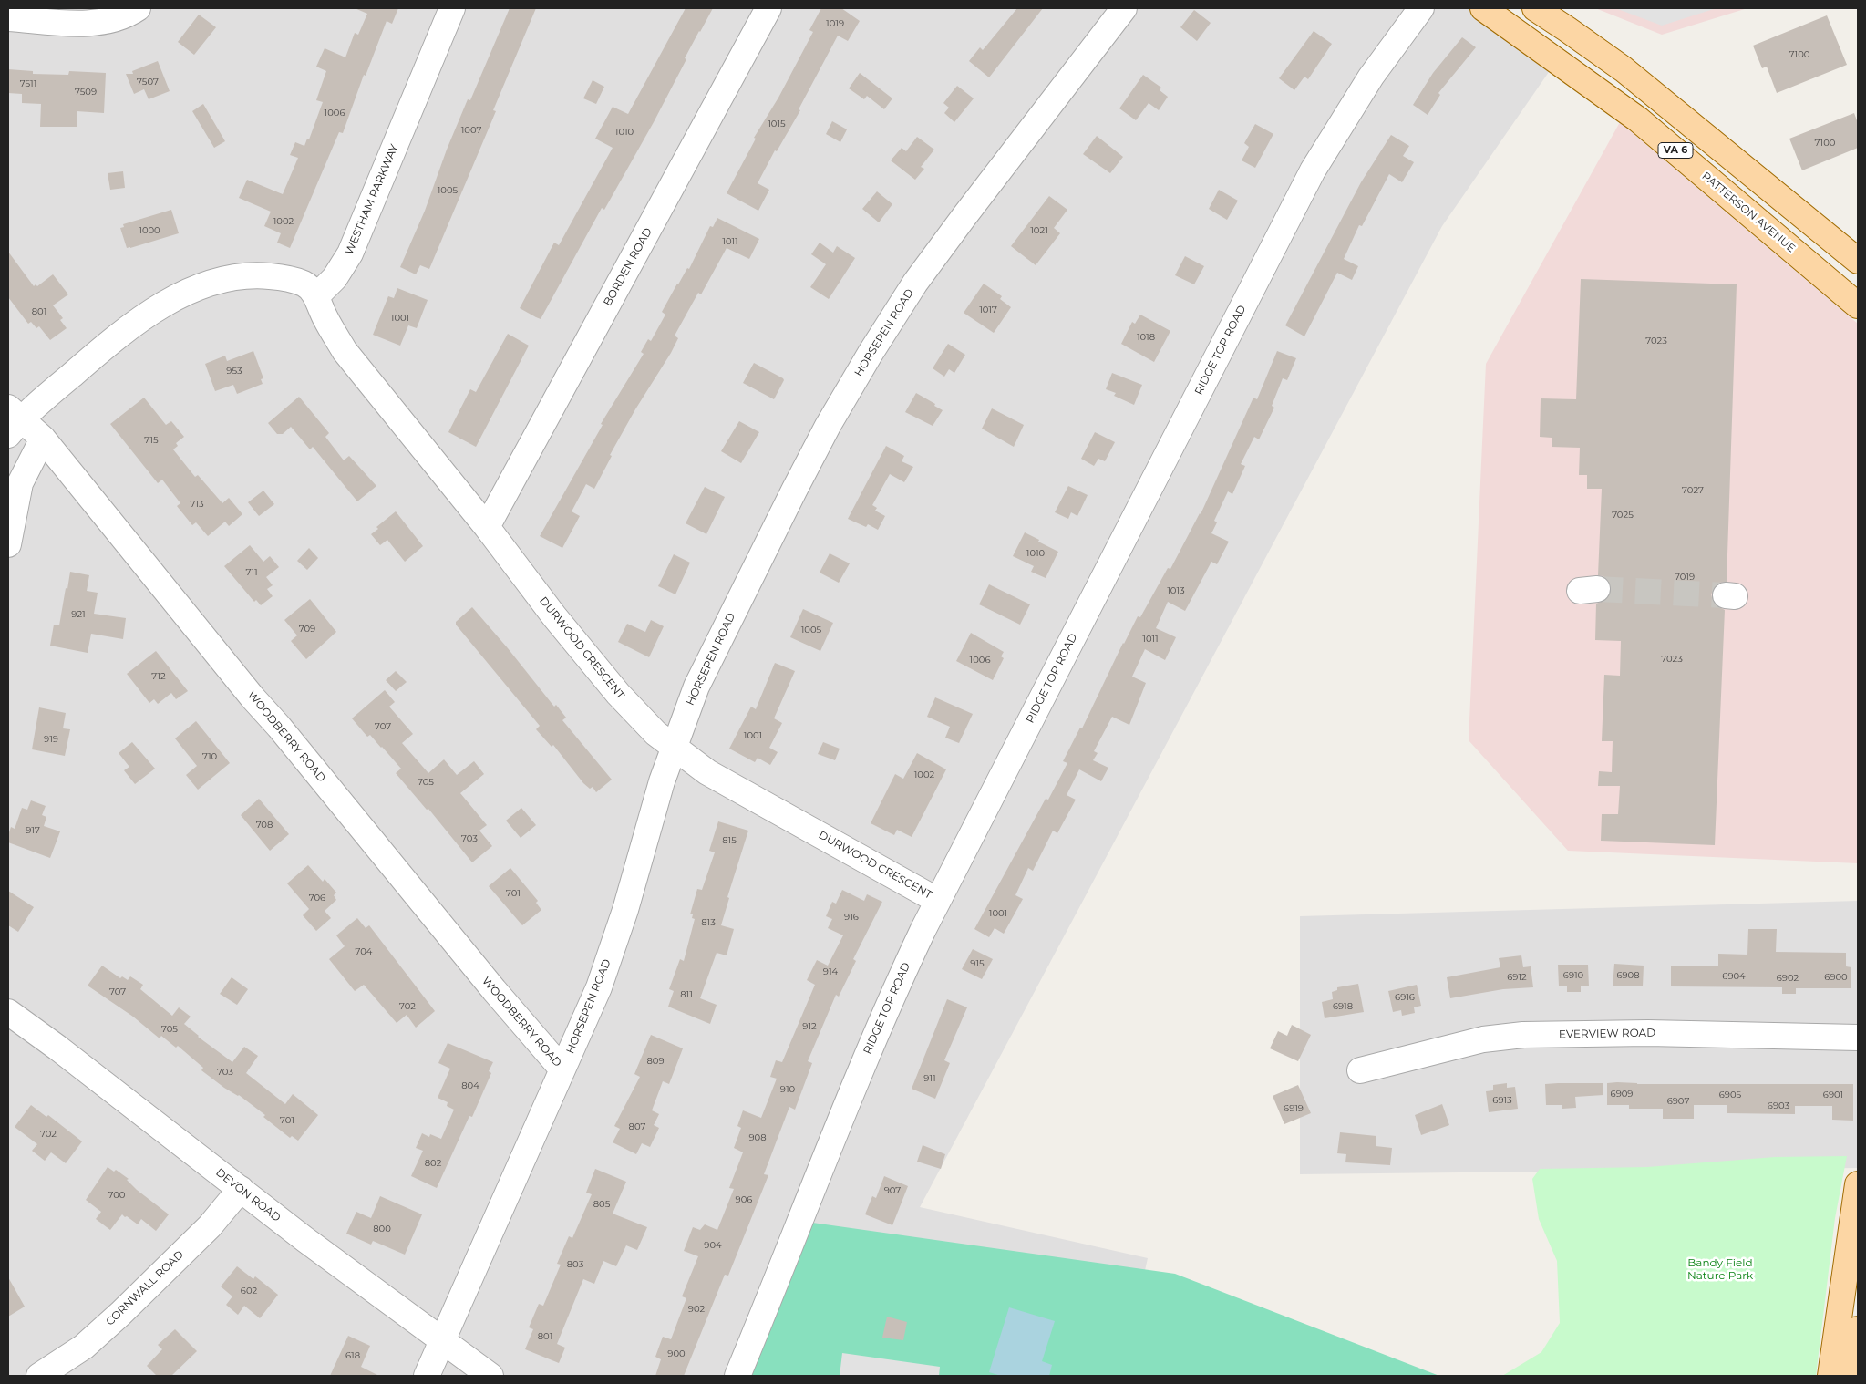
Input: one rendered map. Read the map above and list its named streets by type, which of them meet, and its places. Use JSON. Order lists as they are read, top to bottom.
{
  "streets": {
    "main road": ["VA 6", "PATTERSON AVENUE"],
    "street": [
      "WESTHAM PARKWAY",
      "BORDEN ROAD",
      "HORSEPEN ROAD",
      "RIDGE TOP ROAD",
      "DURWOOD CRESCENT",
      "WOODBERRY ROAD",
      "EVERVIEW ROAD",
      "DEVON ROAD",
      "CORNWALL ROAD"
    ]
  },
  "crossings": [
    ["WESTHAM PARKWAY", "DURWOOD CRESCENT"],
    ["BORDEN ROAD", "DURWOOD CRESCENT"],
    ["HORSEPEN ROAD", "DURWOOD CRESCENT"],
    ["HORSEPEN ROAD", "WOODBERRY ROAD"],
    ["HORSEPEN ROAD", "DEVON ROAD"],
    ["RIDGE TOP ROAD", "DURWOOD CRESCENT"],
    ["DEVON ROAD", "CORNWALL ROAD"]
  ],
  "parks": ["Bandy Field Nature Park"],
  "house_numbers": [
    "1019",
    "7100",
    "7507",
    "7511",
    "7509",
    "1006",
    "1015",
    "1007",
    "1010",
    "7100",
    "1005",
    "1002",
    "1000",
    "1021",
    "1011",
    "1017",
    "801",
    "1001",
    "1018",
    "7023",
    "953",
    "715",
    "7027",
    "713",
    "7025",
    "1010",
    "711",
    "7019",
    "1013",
    "921",
    "709",
    "1005",
    "1011",
    "7023",
    "1006",
    "712",
    "707",
    "1001",
    "919",
    "710",
    "1002",
    "705",
    "708",
    "917",
    "703",
    "815",
    "701",
    "706",
    "1001",
    "916",
    "813",
    "704",
    "915",
    "914",
    "6910",
    "6908",
    "6904",
    "6912",
    "6900",
    "6902",
    "707",
    "811",
    "6916",
    "702",
    "6918",
    "912",
    "705",
    "809",
    "703",
    "911",
    "804",
    "910",
    "6909",
    "6905",
    "6901",
    "6913",
    "6907",
    "6903",
    "6919",
    "701",
    "807",
    "702",
    "908",
    "802",
    "907",
    "700",
    "906",
    "805",
    "800",
    "904",
    "803",
    "602",
    "902",
    "801",
    "900",
    "618"
  ]
}
